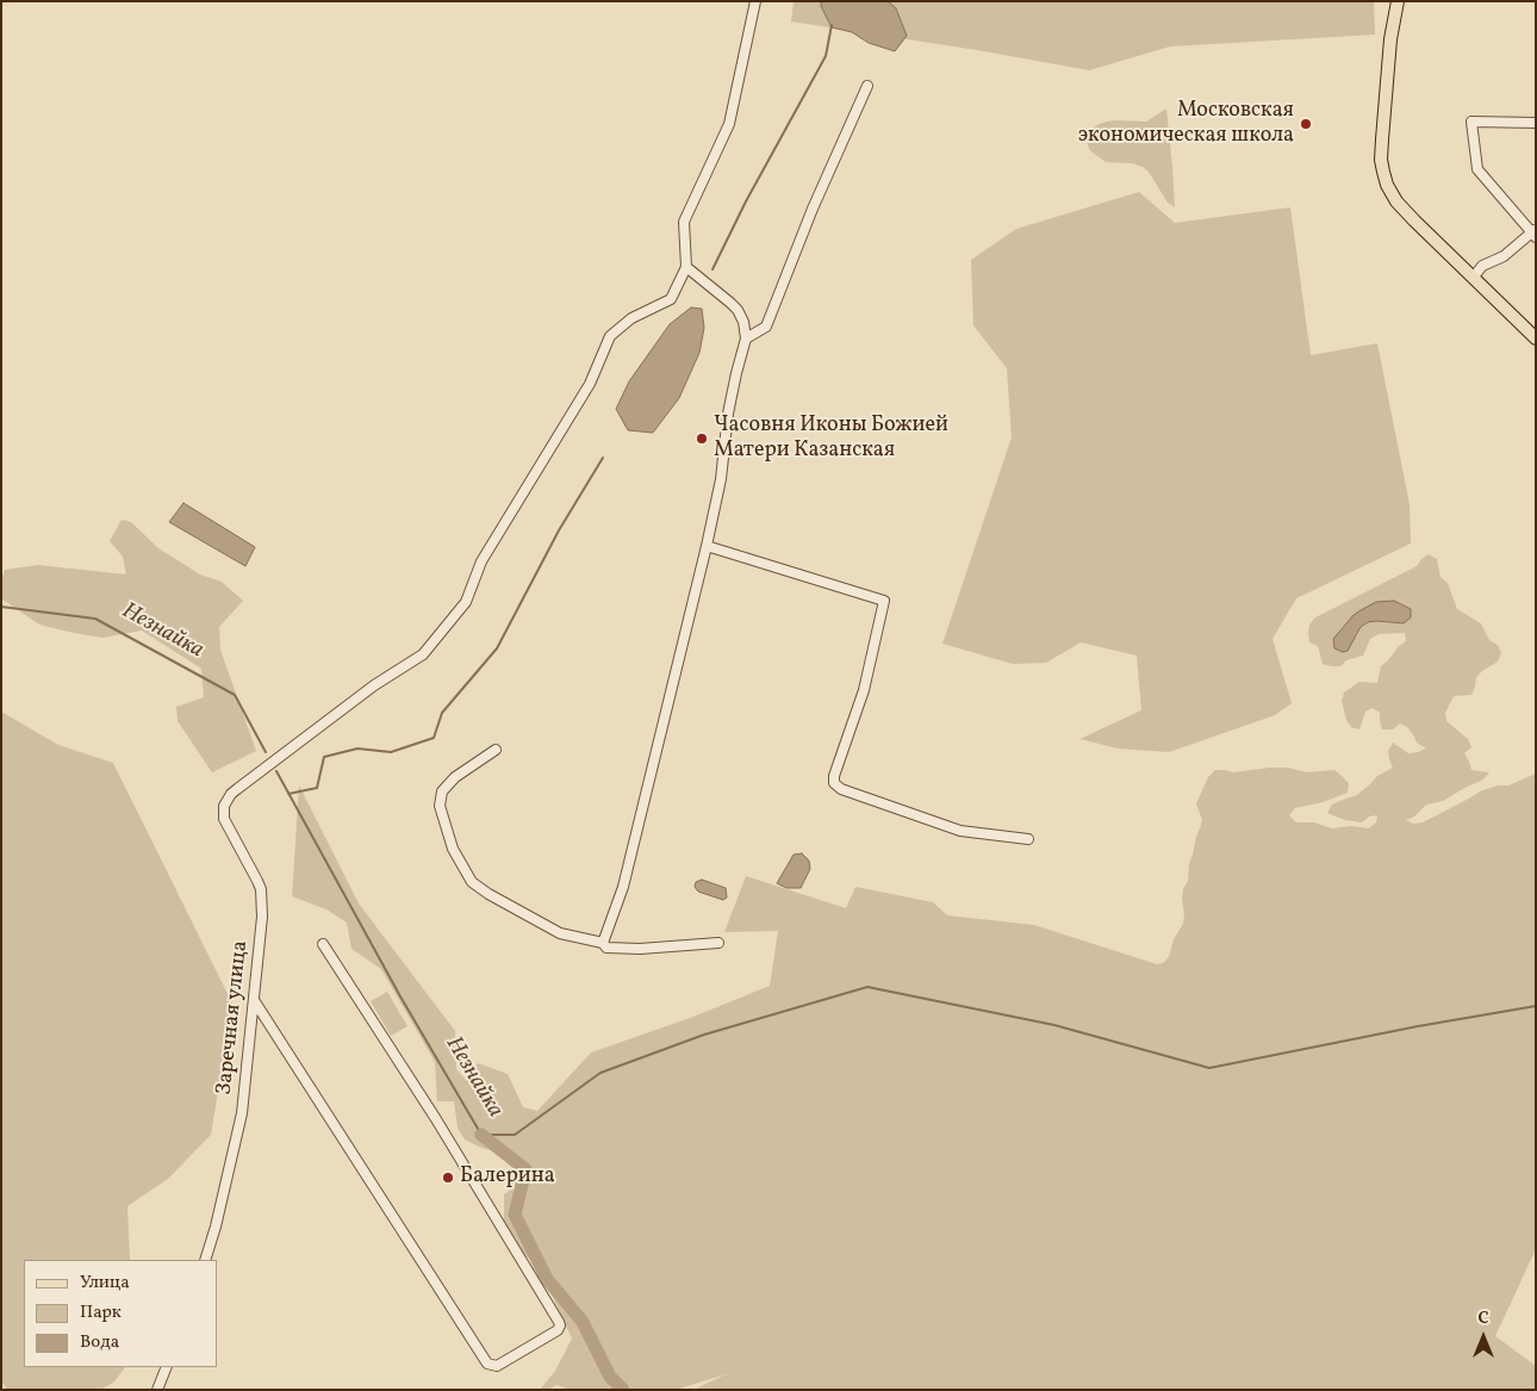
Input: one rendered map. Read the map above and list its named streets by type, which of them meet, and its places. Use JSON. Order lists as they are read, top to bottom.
{
  "streets": {
    "street": ["Заречная улица"]
  },
  "water": ["Незнайка"],
  "places": ["Московская экономическая школа", "Часовня Иконы Божией Матери Казанская", "Балерина"],
  "legend": ["Улица", "Парк", "Вода"],
  "north": "top"
}
